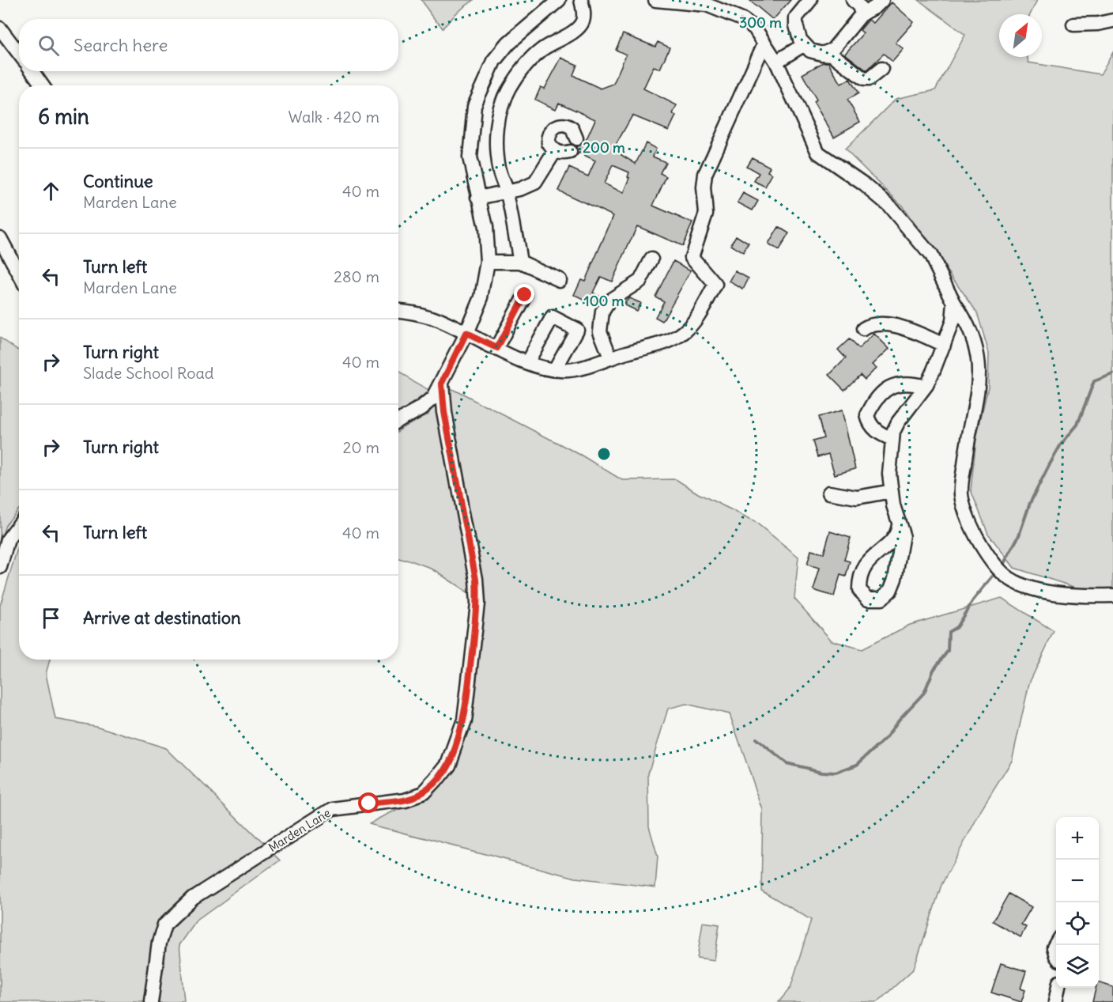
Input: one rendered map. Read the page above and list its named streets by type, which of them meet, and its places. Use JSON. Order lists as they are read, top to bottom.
{
  "streets": {
    "street": ["Marden Lane"]
  },
  "north": "top right",
  "page": {
    "search": "Search here",
    "heading": ["6 min", "Walk · 420 m"],
    "list": [
      ["Continue", "Marden Lane", "40 m"],
      ["Turn left", "Marden Lane", "280 m"],
      ["Turn right", "Slade School Road", "40 m"],
      ["Turn right", "20 m"],
      ["Turn left", "40 m"],
      "Arrive at destination"
    ],
    "map_buttons": ["+", "−"]
  },
  "rings": ["300 m", "200 m", "100 m"]
}
